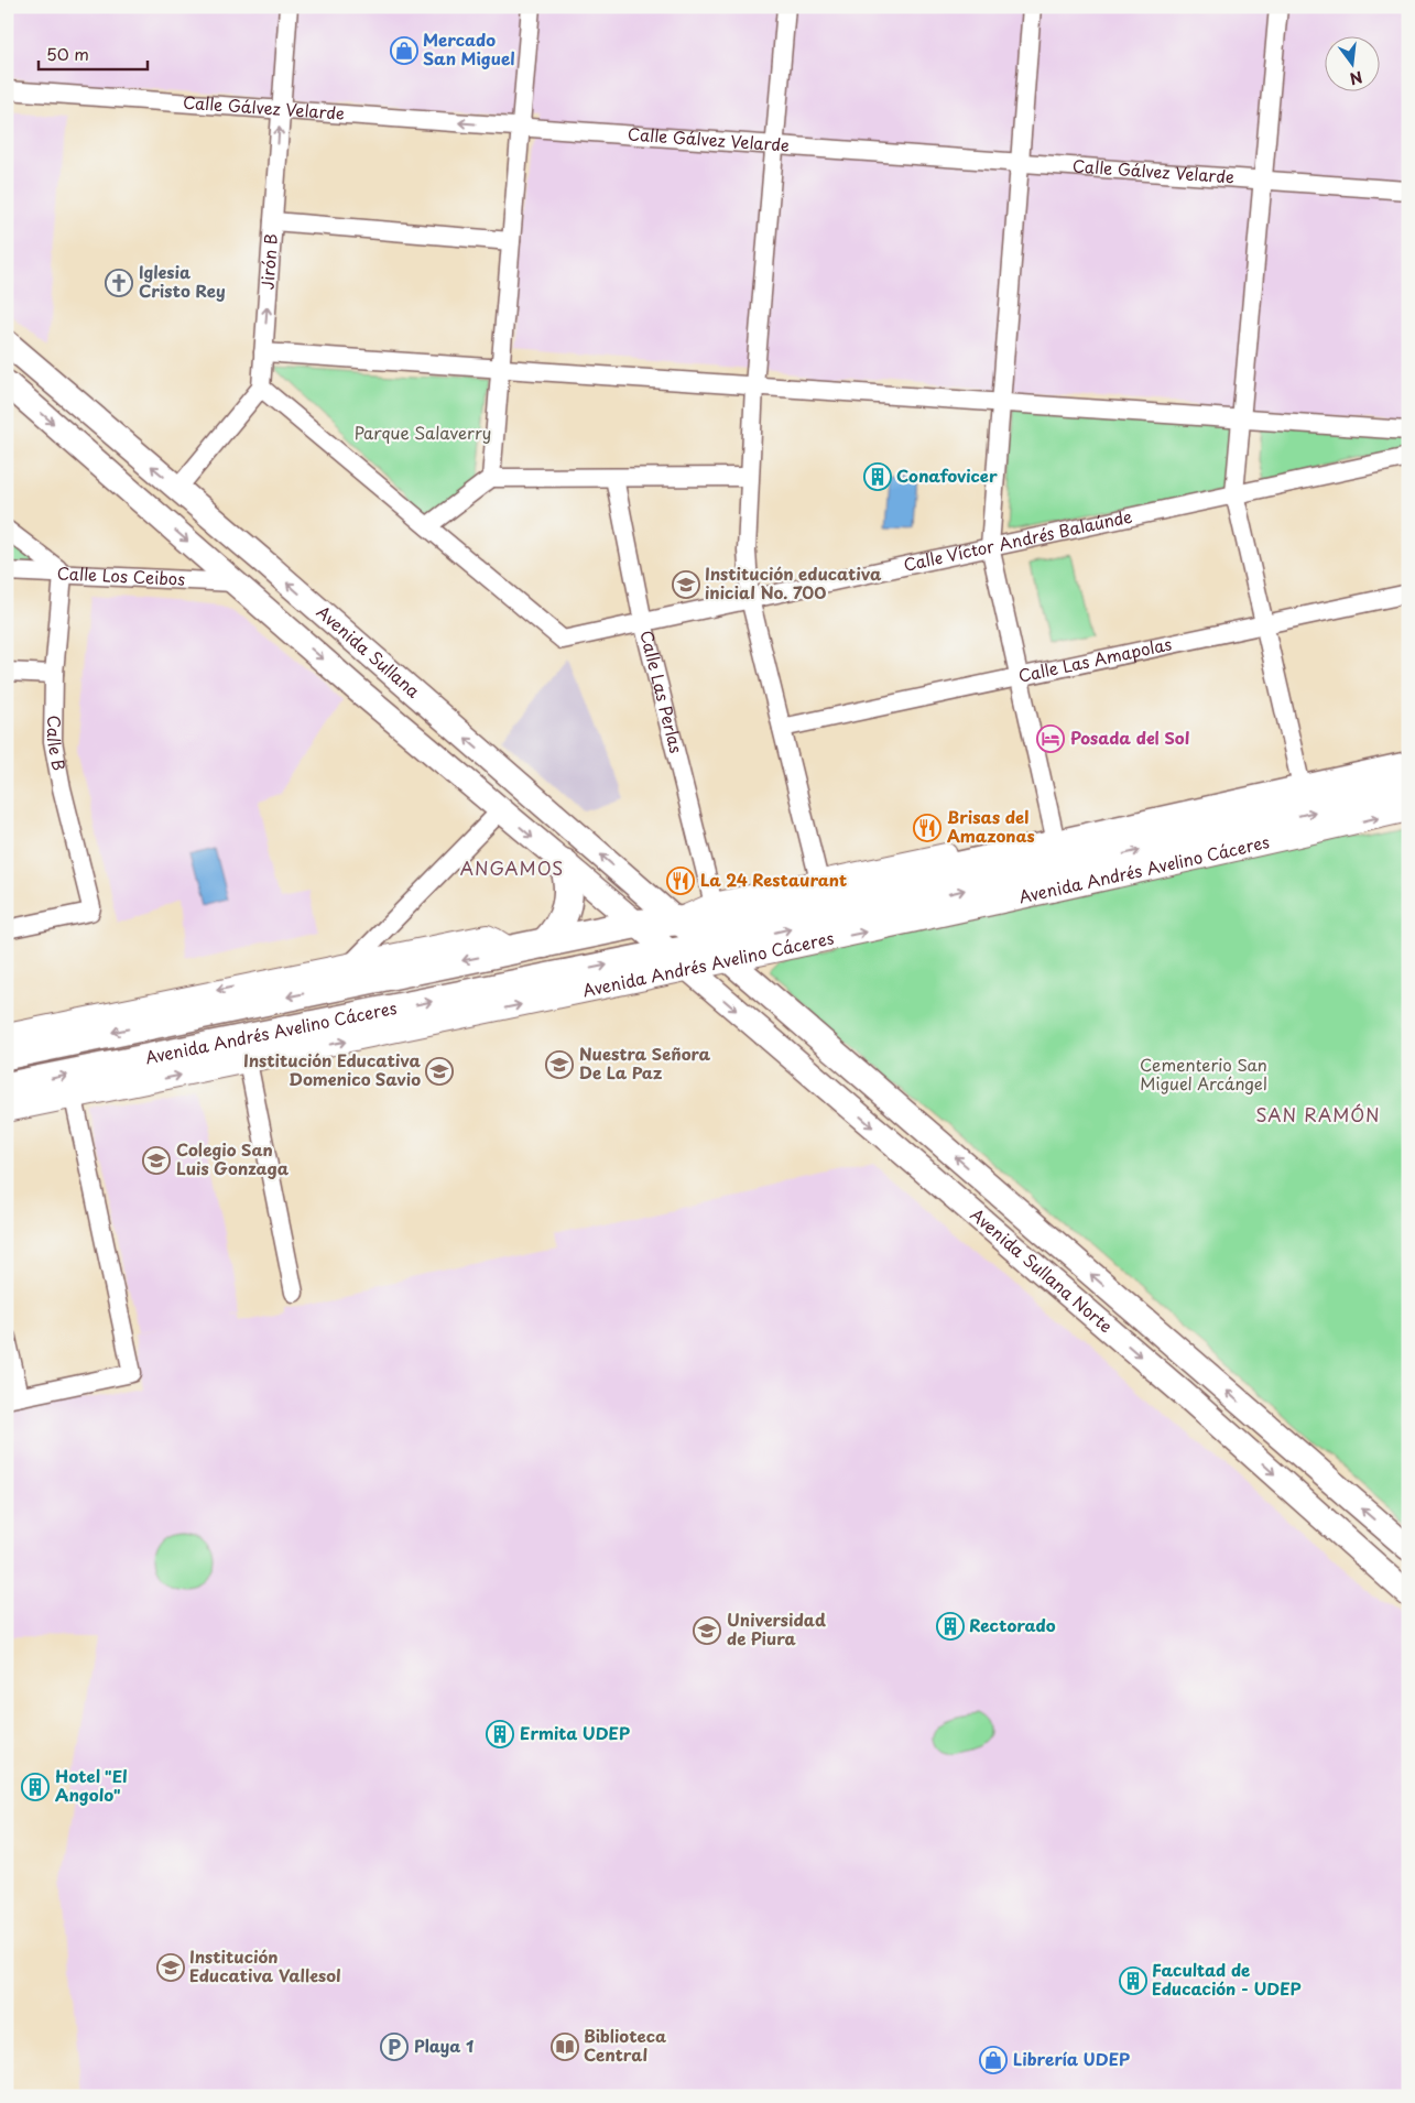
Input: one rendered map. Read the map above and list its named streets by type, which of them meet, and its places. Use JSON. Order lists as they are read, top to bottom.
{
  "streets": {
    "highway": ["Avenida Andrés Avelino Cáceres"],
    "main road": ["Avenida Sullana", "Avenida Sullana Norte"],
    "street": [
      "Calle Gálvez Velarde",
      "Jirón B",
      "Calle Víctor Andrés Balaúnde",
      "Calle Los Ceibos",
      "Calle Las Amapolas",
      "Calle Las Perlas",
      "Calle B"
    ]
  },
  "crossings": [
    ["Calle Gálvez Velarde", "Jirón B"],
    ["Calle Víctor Andrés Balaúnde", "Calle Las Perlas"],
    ["Calle Los Ceibos", "Avenida Sullana"],
    ["Calle Los Ceibos", "Calle B"],
    ["Avenida Sullana", "Avenida Andrés Avelino Cáceres"],
    ["Avenida Sullana", "Avenida Sullana Norte"],
    ["Calle Las Perlas", "Avenida Andrés Avelino Cáceres"],
    ["Avenida Andrés Avelino Cáceres", "Avenida Sullana Norte"]
  ],
  "one_way": ["Jirón B"],
  "districts": ["ANGAMOS", "SAN RAMÓN"],
  "parks": ["Parque Salaverry", "Cementerio San Miguel Arcángel"],
  "places": {
    "shop": ["Mercado San Miguel", "Librería UDEP"],
    "church": ["Iglesia Cristo Rey"],
    "building": [
      "Conafovicer",
      "Rectorado",
      "Ermita UDEP",
      "Hotel \"El Angolo\"",
      "Facultad de Educación - UDEP"
    ],
    "school or university": [
      "Institución educativa inicial No. 700",
      "Nuestra Señora De La Paz",
      "Institución Educativa Domenico Savio",
      "Colegio San Luis Gonzaga",
      "Universidad de Piura",
      "Institución Educativa Vallesol"
    ],
    "hotel": ["Posada del Sol"],
    "restaurant": ["Brisas del Amazonas", "La 24 Restaurant"],
    "parking": ["Playa 1"],
    "library": ["Biblioteca Central"]
  },
  "scale_bar": "50 m",
  "north": "bottom"
}
